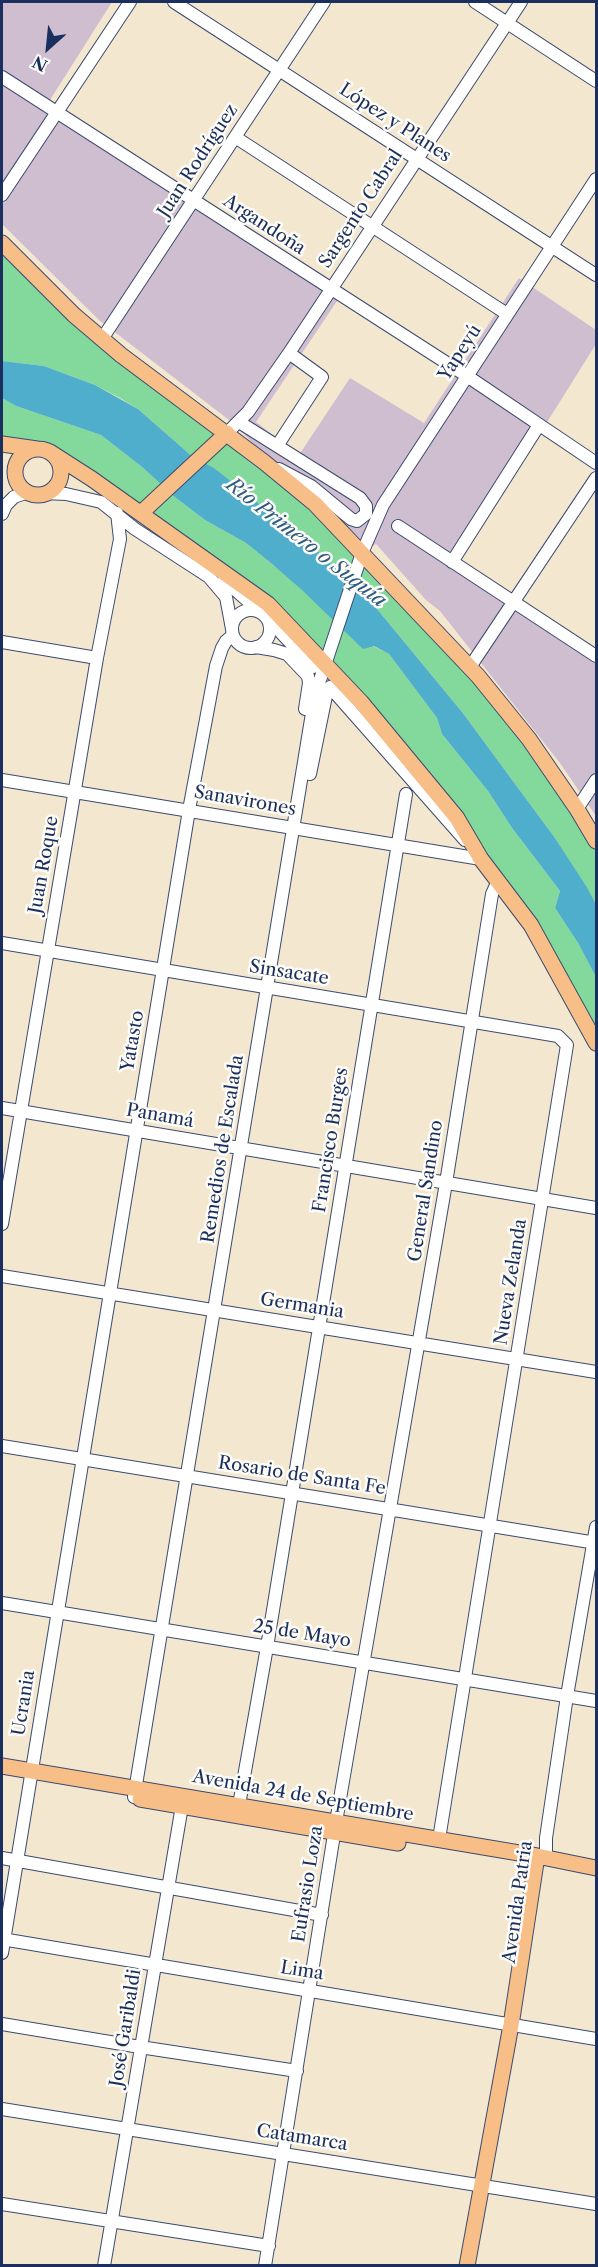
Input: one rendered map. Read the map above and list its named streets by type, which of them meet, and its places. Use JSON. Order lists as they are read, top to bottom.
{
  "streets": {
    "main road": ["Avenida 24 de Septiembre", "Avenida Patria"],
    "street": [
      "López y Planes",
      "Juan Rodríguez",
      "Sargento Cabral",
      "Argandoña",
      "Yapeyú",
      "Sanavirones",
      "Juan Roque",
      "Sinsacate",
      "Yatasto",
      "Panamá",
      "Francisco Burges",
      "Remedios de Escalada",
      "General Sandino",
      "Nueva Zelanda",
      "Germania",
      "Rosario de Santa Fe",
      "25 de Mayo",
      "Ucrania",
      "Eufrasio Loza",
      "Lima",
      "José Garibaldi",
      "Catamarca"
    ]
  },
  "crossings": [
    ["López y Planes", "Juan Rodríguez"],
    ["López y Planes", "Sargento Cabral"],
    ["López y Planes", "Yapeyú"],
    ["Juan Rodríguez", "Argandoña"],
    ["Sargento Cabral", "Argandoña"],
    ["Argandoña", "Yapeyú"],
    ["Yapeyú", "Remedios de Escalada"],
    ["Sanavirones", "Juan Roque"],
    ["Sanavirones", "Yatasto"],
    ["Sanavirones", "Francisco Burges"],
    ["Sanavirones", "Remedios de Escalada"],
    ["Juan Roque", "Sinsacate"],
    ["Juan Roque", "Panamá"],
    ["Sinsacate", "Yatasto"],
    ["Sinsacate", "Francisco Burges"],
    ["Sinsacate", "Remedios de Escalada"],
    ["Sinsacate", "General Sandino"],
    ["Sinsacate", "Nueva Zelanda"],
    ["Yatasto", "Panamá"],
    ["Yatasto", "Germania"],
    ["Yatasto", "Rosario de Santa Fe"],
    ["Yatasto", "Ucrania"],
    ["Panamá", "Francisco Burges"],
    ["Panamá", "Remedios de Escalada"],
    ["Panamá", "General Sandino"],
    ["Panamá", "Nueva Zelanda"],
    ["Francisco Burges", "Germania"],
    ["Francisco Burges", "Rosario de Santa Fe"],
    ["Francisco Burges", "25 de Mayo"],
    ["Francisco Burges", "Avenida 24 de Septiembre"],
    ["Remedios de Escalada", "Germania"],
    ["Remedios de Escalada", "Rosario de Santa Fe"],
    ["General Sandino", "Germania"],
    ["General Sandino", "Rosario de Santa Fe"],
    ["General Sandino", "Eufrasio Loza"],
    ["Nueva Zelanda", "Germania"],
    ["Nueva Zelanda", "Rosario de Santa Fe"],
    ["Nueva Zelanda", "25 de Mayo"],
    ["Nueva Zelanda", "Avenida 24 de Septiembre"],
    ["Rosario de Santa Fe", "Ucrania"],
    ["Rosario de Santa Fe", "Eufrasio Loza"],
    ["Rosario de Santa Fe", "Avenida Patria"],
    ["25 de Mayo", "Ucrania"],
    ["25 de Mayo", "Eufrasio Loza"],
    ["25 de Mayo", "Avenida Patria"],
    ["Ucrania", "Avenida 24 de Septiembre"],
    ["Ucrania", "Lima"],
    ["Avenida 24 de Septiembre", "Eufrasio Loza"],
    ["Avenida 24 de Septiembre", "Avenida Patria"],
    ["Avenida 24 de Septiembre", "José Garibaldi"],
    ["Eufrasio Loza", "Lima"],
    ["Eufrasio Loza", "Catamarca"],
    ["Avenida Patria", "Lima"],
    ["Avenida Patria", "Catamarca"],
    ["Lima", "José Garibaldi"],
    ["José Garibaldi", "Catamarca"]
  ],
  "water": ["Río Primero o Suquía"],
  "north": "bottom left"
}
